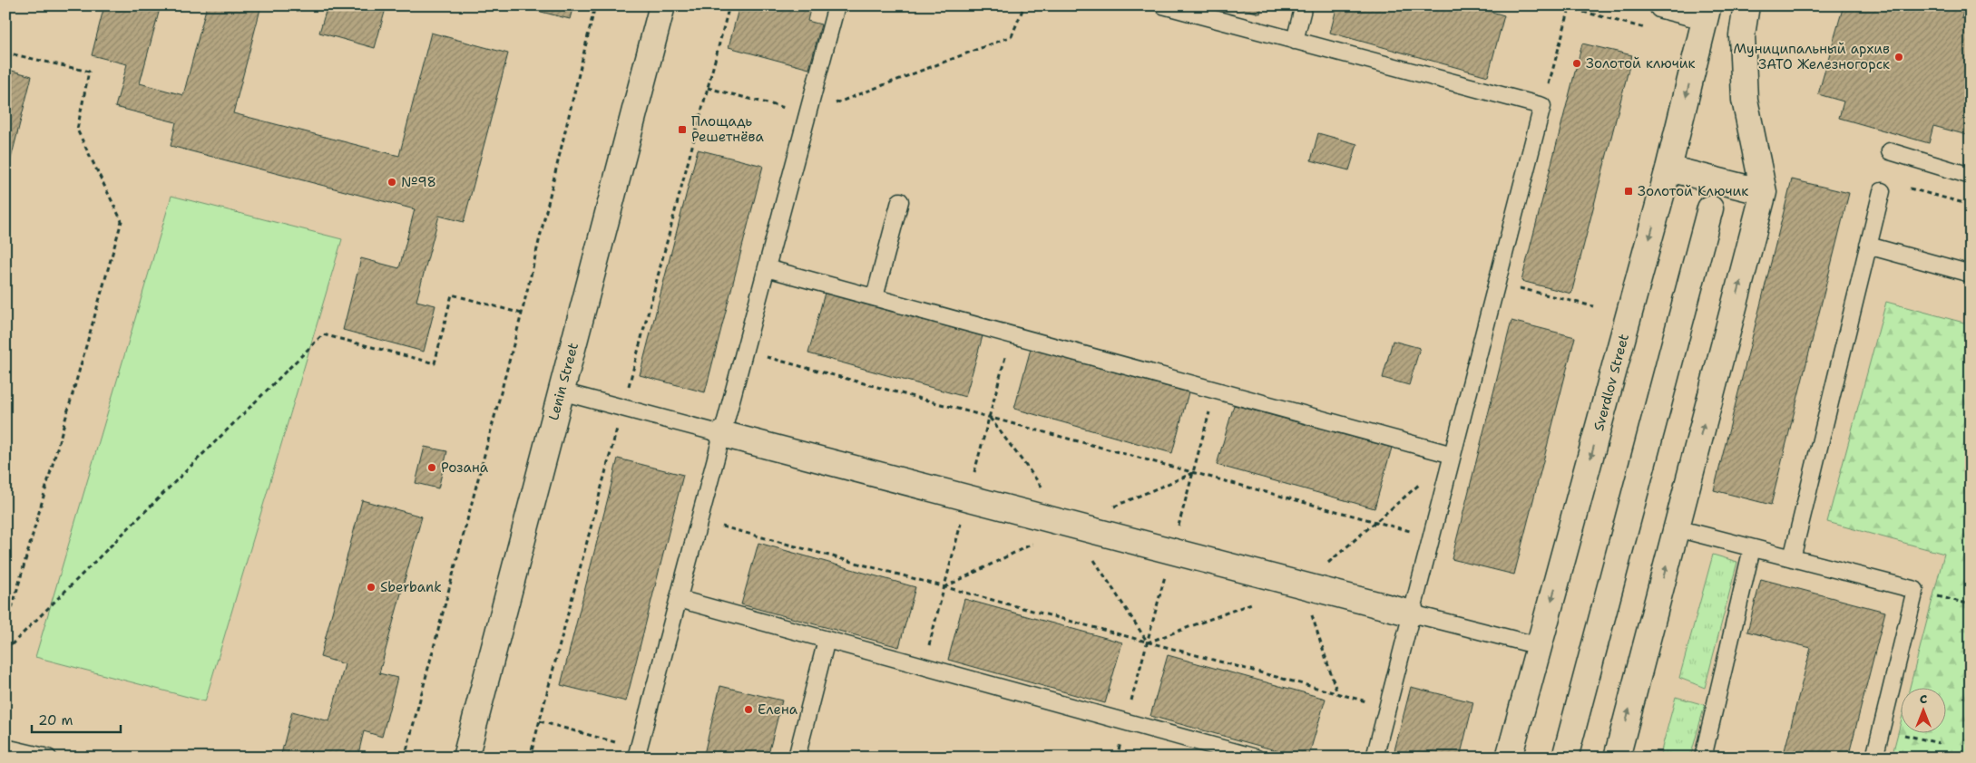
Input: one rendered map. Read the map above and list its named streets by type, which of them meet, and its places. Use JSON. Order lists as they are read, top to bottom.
{
  "streets": {
    "street": ["Lenin Street", "Sverdlov Street"]
  },
  "places": {
    "other": [
      "Муниципальный архив ЗАТО Железногорск",
      "Золотой ключик",
      "№98",
      "Розана",
      "Sberbank",
      "Елена"
    ],
    "transit": ["Площадь Решетнёва", "Золотой Ключик"]
  },
  "scale_bar": "20 m",
  "north": "top"
}
